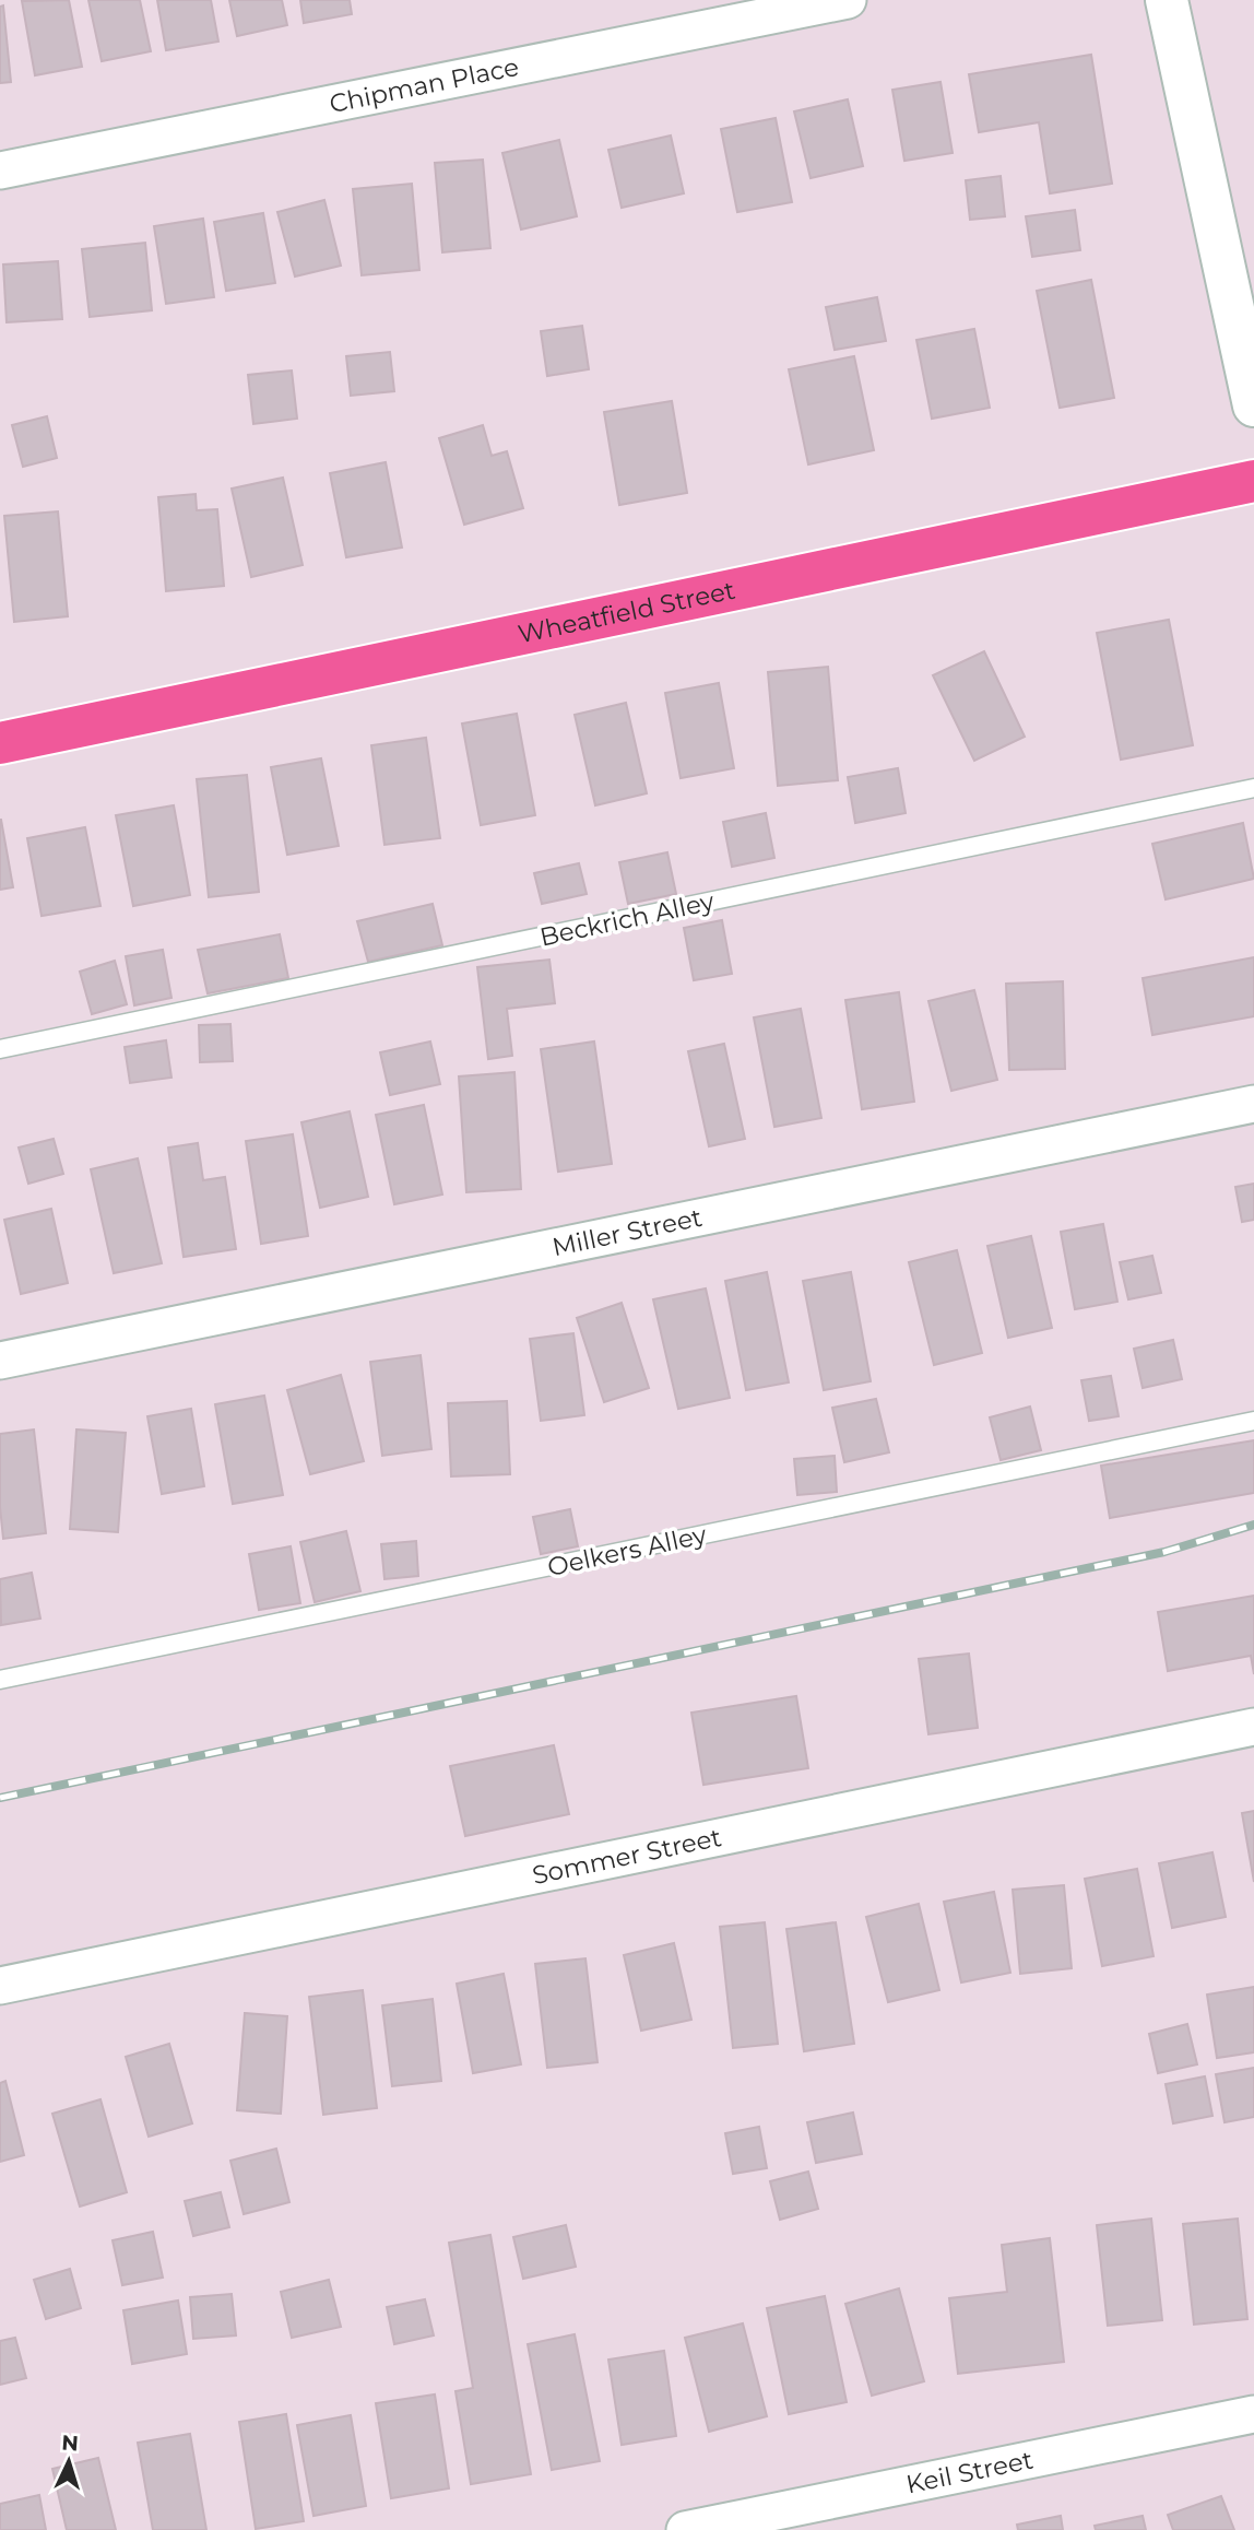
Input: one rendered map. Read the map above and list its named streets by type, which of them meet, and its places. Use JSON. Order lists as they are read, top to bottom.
{
  "streets": {
    "main road": ["Wheatfield Street"],
    "street": [
      "Chipman Place",
      "Miller Street",
      "Sommer Street",
      "Keil Street"
    ],
    "lane": ["Beckrich Alley", "Oelkers Alley"]
  },
  "north": "top"
}
